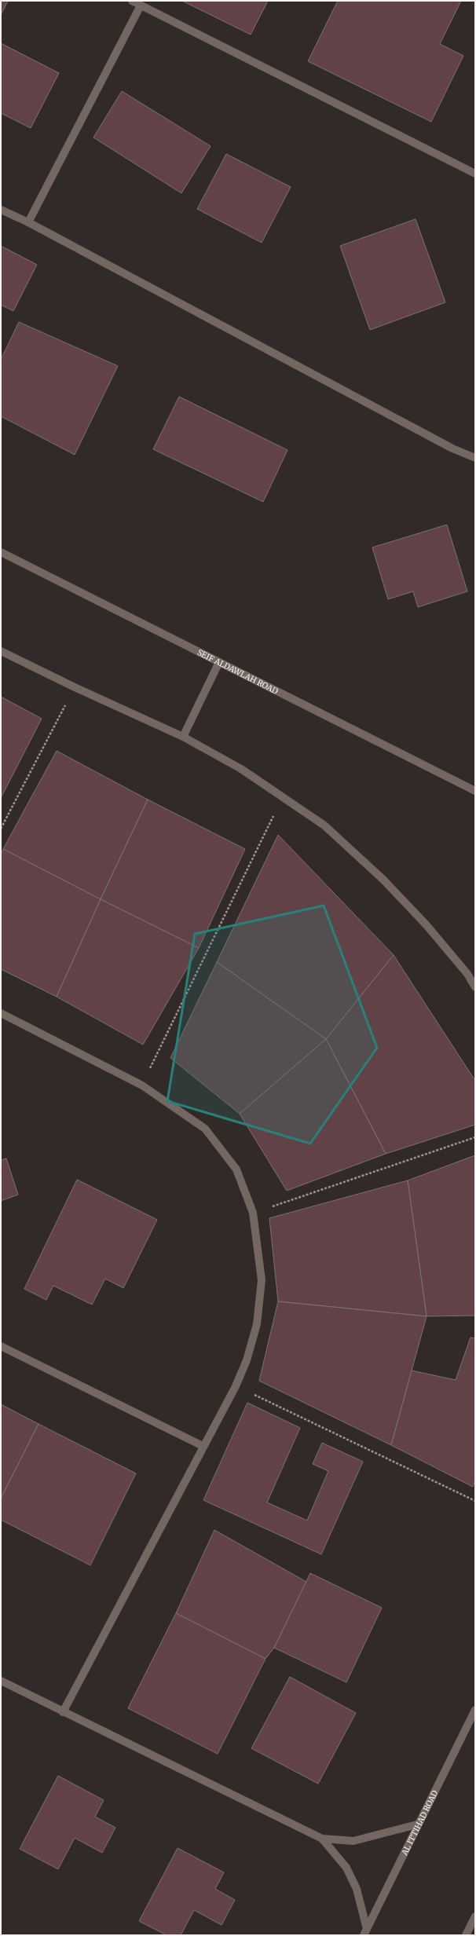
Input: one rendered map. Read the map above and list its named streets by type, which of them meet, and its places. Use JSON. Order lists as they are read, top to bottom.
{
  "streets": {
    "street": ["SEIF ALDAWLAH ROAD", "AL ITTIHAD ROAD"]
  }
}
